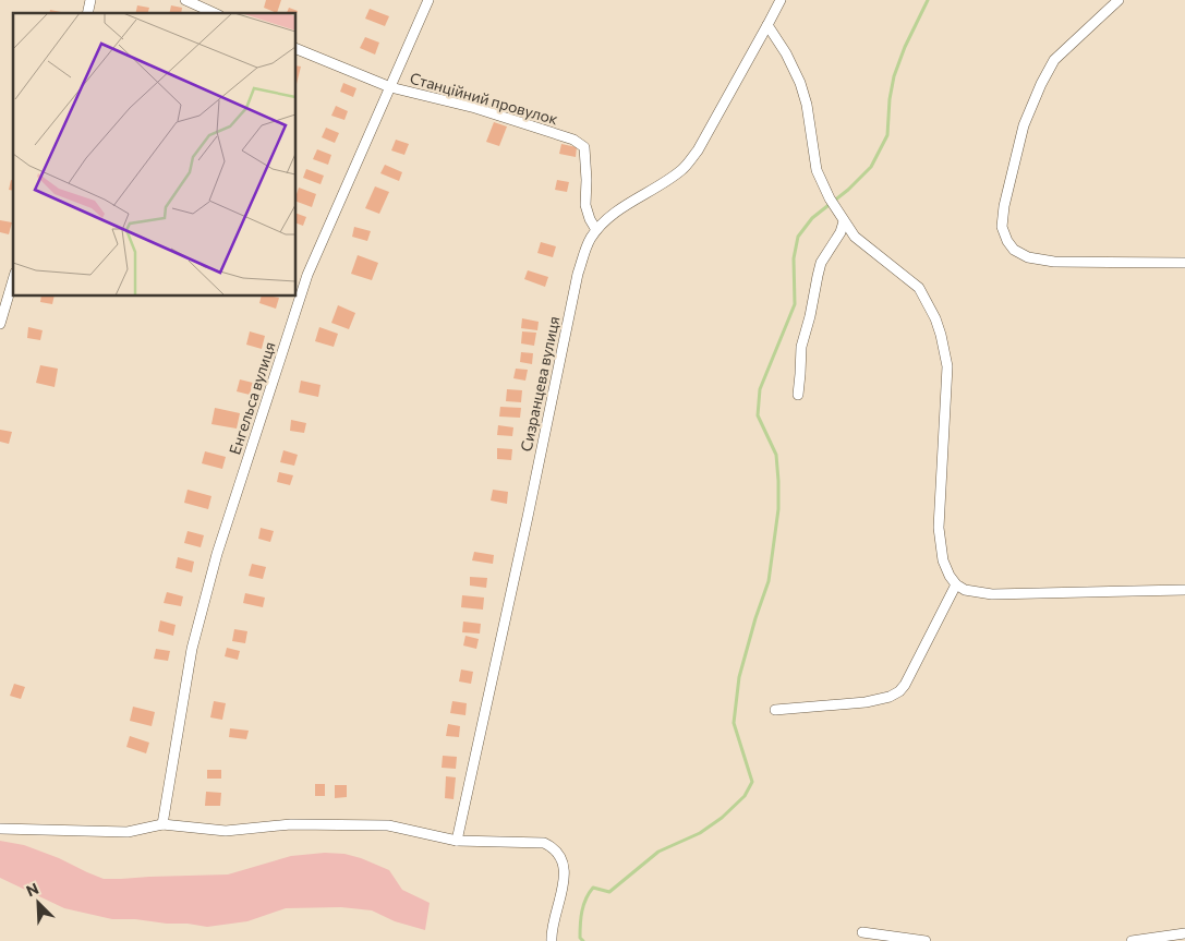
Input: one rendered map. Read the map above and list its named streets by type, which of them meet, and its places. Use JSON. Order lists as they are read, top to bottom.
{
  "streets": {
    "street": ["Станційний провулок", "Сизранцева вулиця", "Енгельса вулиця"]
  },
  "crossings": [
    ["Станційний провулок", "Сизранцева вулиця"],
    ["Станційний провулок", "Енгельса вулиця"]
  ],
  "north": "top left"
}
